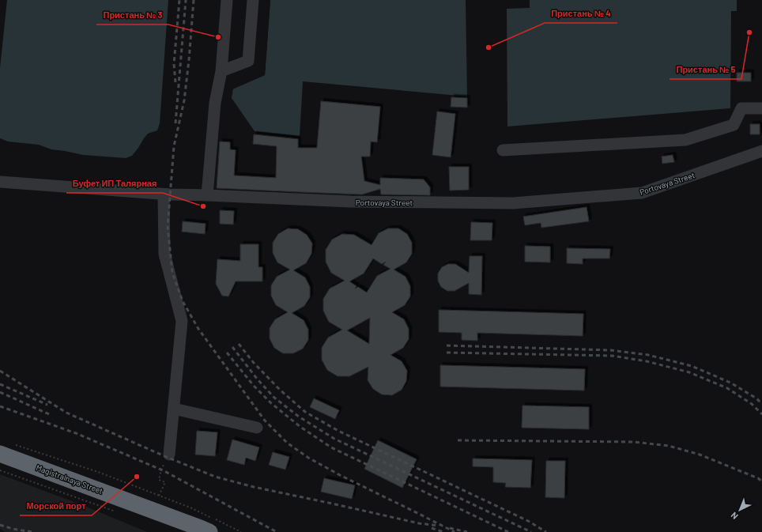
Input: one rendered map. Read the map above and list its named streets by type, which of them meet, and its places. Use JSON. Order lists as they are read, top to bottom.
{
  "streets": {
    "highway": ["Magistralnaya Street"],
    "street": ["Portovaya Street"]
  },
  "places": [
    "Пристань № 5",
    "Пристань № 3",
    "Пристань № 4",
    "Буфет ИП Талярная",
    "Морской порт"
  ],
  "north": "bottom left"
}
